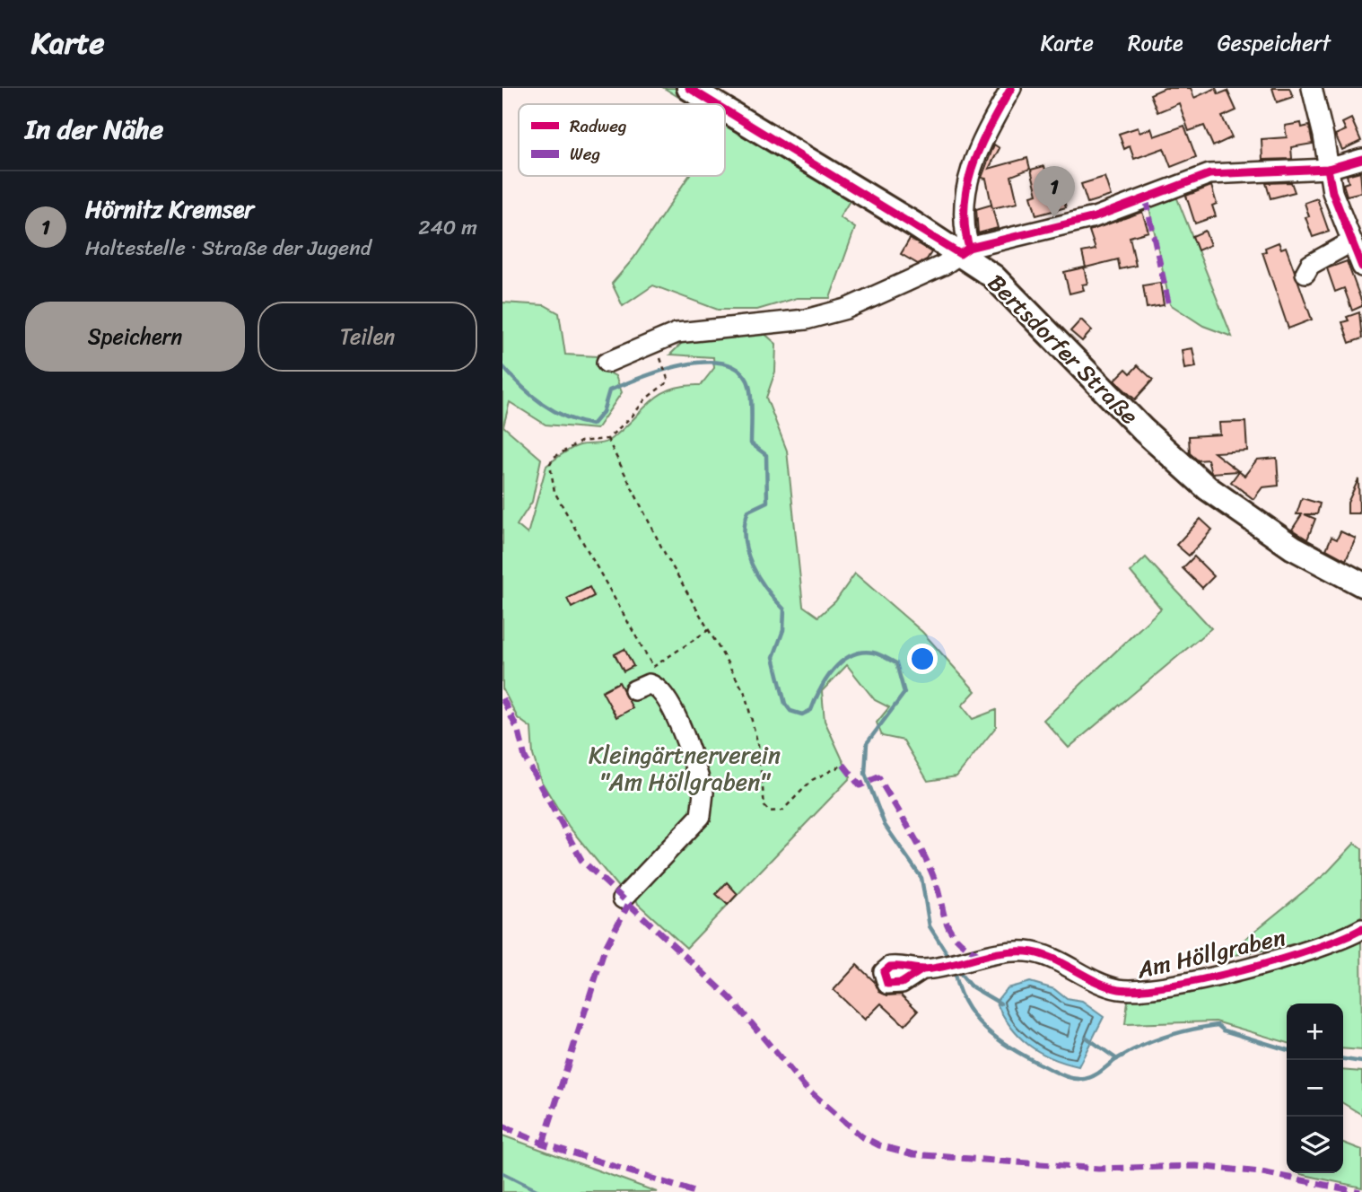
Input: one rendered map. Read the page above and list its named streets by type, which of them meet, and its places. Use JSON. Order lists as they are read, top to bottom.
{
  "streets": {
    "main road": ["Bertsdorfer Straße"],
    "street": ["Am Höllgraben"]
  },
  "parks": ["Kleingärtnerverein \"Am Höllgraben\""],
  "legend": ["Radweg", "Weg"],
  "page": {
    "header": "Karte",
    "nav": ["Karte", "Route", "Gespeichert"],
    "heading": "In der Nähe",
    "pins": "1",
    "list": [
      {
        "mark": "1",
        "name": "Hörnitz Kremser",
        "note": "Haltestelle · Straße der Jugend",
        "value": "240 m"
      }
    ],
    "buttons": ["Speichern", "Teilen"],
    "map_buttons": ["+", "−"]
  }
}
